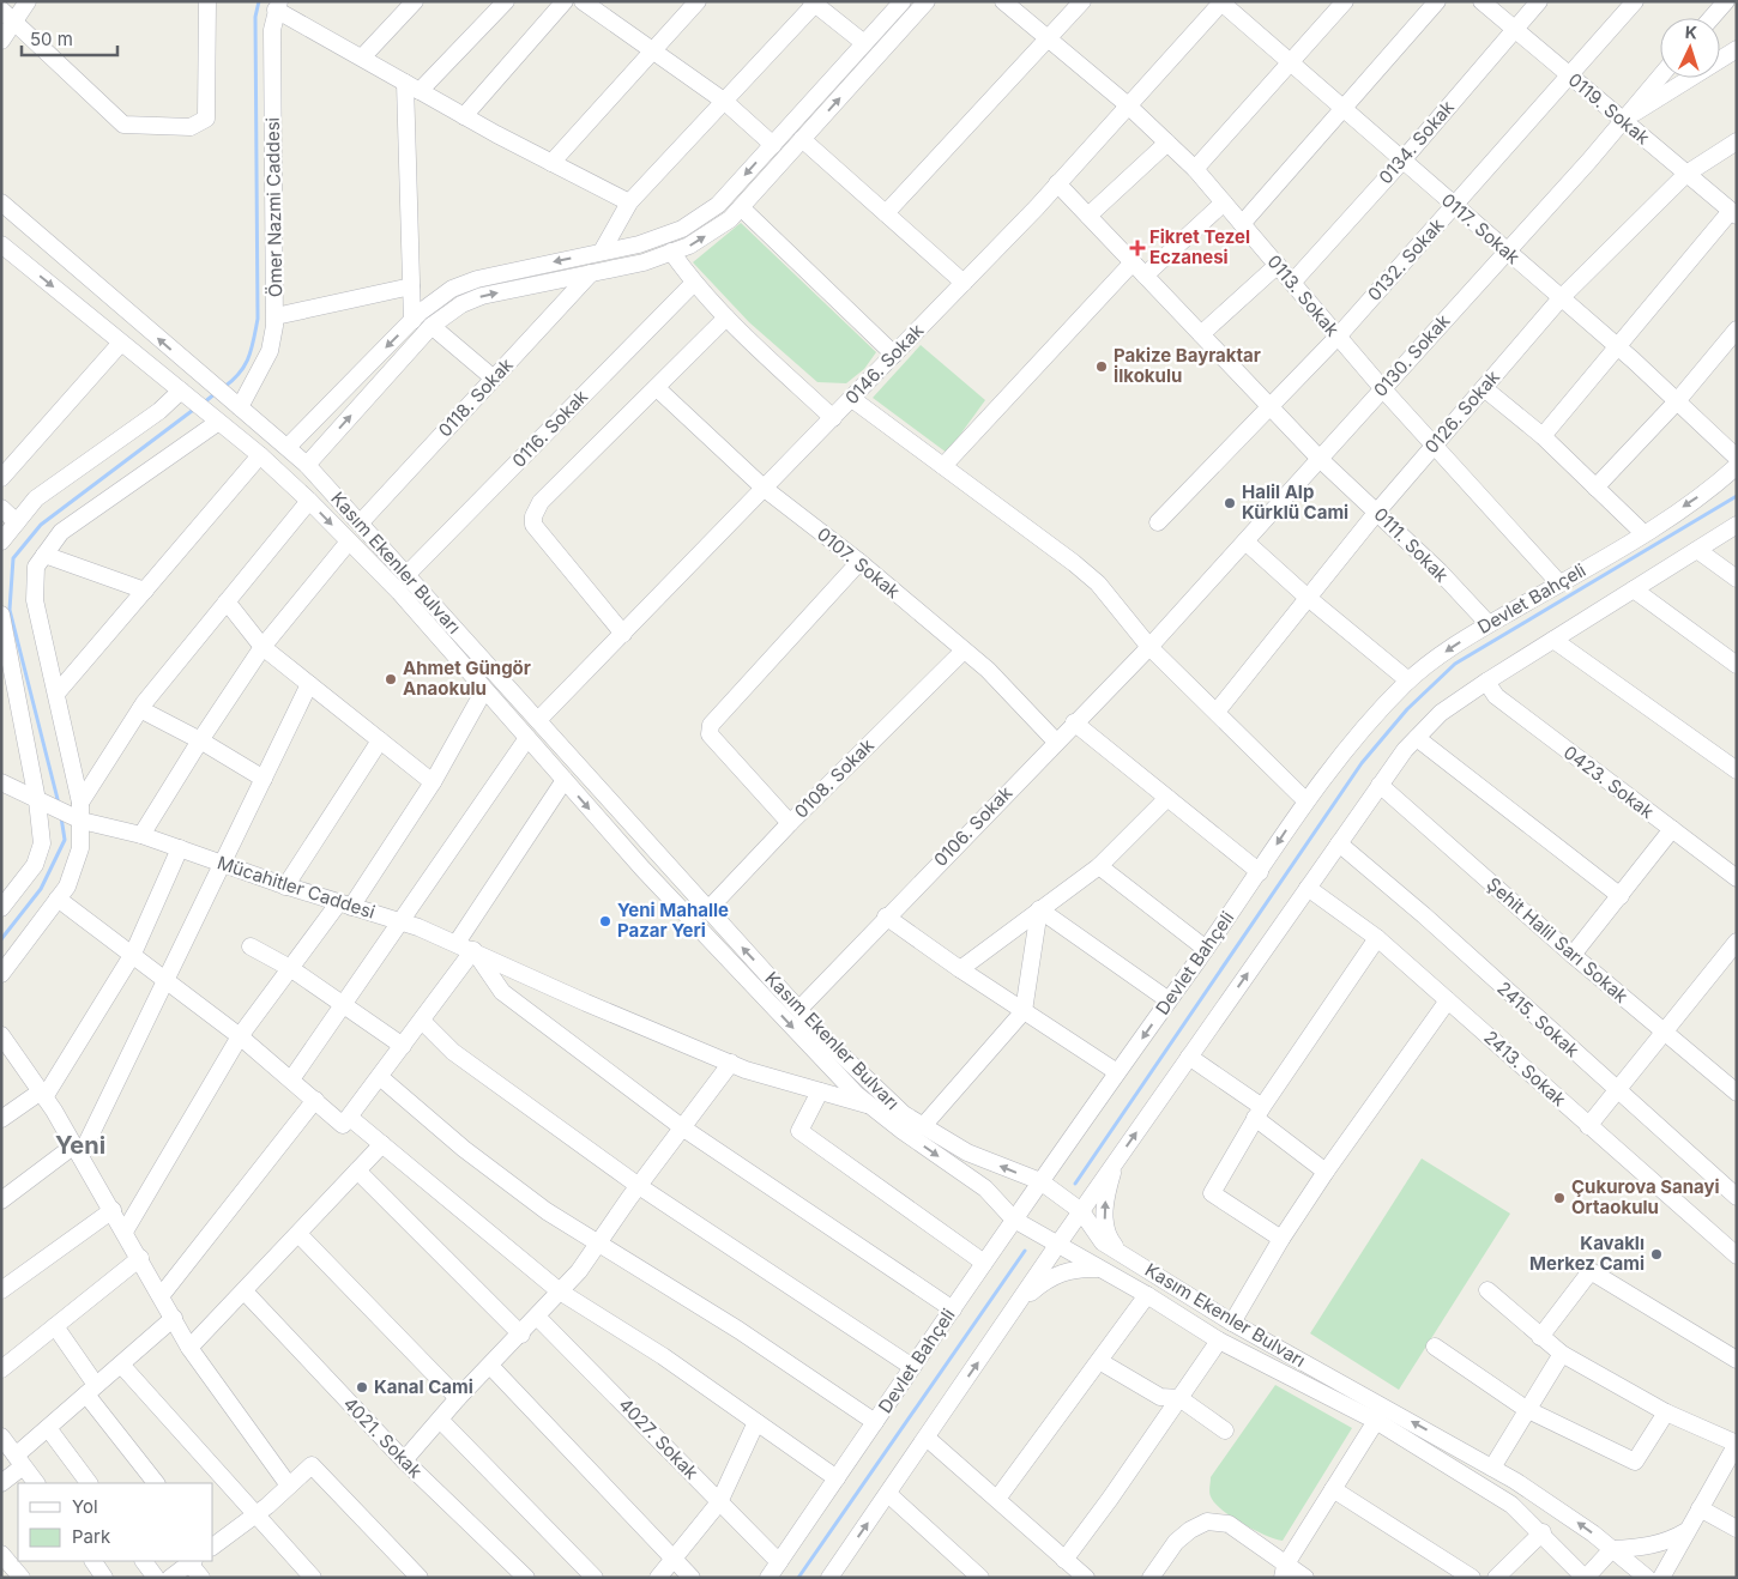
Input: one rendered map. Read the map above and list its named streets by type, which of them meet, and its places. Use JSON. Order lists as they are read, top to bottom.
{
  "streets": {
    "street": [
      "0119. Sokak",
      "0134. Sokak",
      "Ömer Nazmi Caddesi",
      "0117. Sokak",
      "0132. Sokak",
      "0113. Sokak",
      "0130. Sokak",
      "0146. Sokak",
      "0118. Sokak",
      "0126. Sokak",
      "0116. Sokak",
      "0111. Sokak",
      "Kasım Ekenler Bulvarı",
      "0107. Sokak",
      "Devlet Bahçeli",
      "0108. Sokak",
      "0423. Sokak",
      "0106. Sokak",
      "Mücahitler Caddesi",
      "Şehit Halil Sarı Sokak",
      "2415. Sokak",
      "2413. Sokak",
      "4021. Sokak",
      "4027. Sokak"
    ]
  },
  "crossings": [
    ["0119. Sokak", "0134. Sokak"],
    ["0119. Sokak", "0132. Sokak"],
    ["0119. Sokak", "0130. Sokak"],
    ["0119. Sokak", "0126. Sokak"],
    ["0134. Sokak", "0117. Sokak"],
    ["0134. Sokak", "0113. Sokak"],
    ["Ömer Nazmi Caddesi", "Kasım Ekenler Bulvarı"],
    ["0117. Sokak", "0132. Sokak"],
    ["0117. Sokak", "0130. Sokak"],
    ["0117. Sokak", "0146. Sokak"],
    ["0117. Sokak", "0126. Sokak"],
    ["0132. Sokak", "0113. Sokak"],
    ["0132. Sokak", "0111. Sokak"],
    ["0113. Sokak", "0130. Sokak"],
    ["0113. Sokak", "0146. Sokak"],
    ["0113. Sokak", "0126. Sokak"],
    ["0113. Sokak", "Devlet Bahçeli"],
    ["0130. Sokak", "0111. Sokak"],
    ["0130. Sokak", "0106. Sokak"],
    ["0146. Sokak", "0111. Sokak"],
    ["0146. Sokak", "Kasım Ekenler Bulvarı"],
    ["0146. Sokak", "0107. Sokak"],
    ["0118. Sokak", "Kasım Ekenler Bulvarı"],
    ["0126. Sokak", "0111. Sokak"],
    ["0116. Sokak", "Kasım Ekenler Bulvarı"],
    ["0111. Sokak", "Devlet Bahçeli"],
    ["Kasım Ekenler Bulvarı", "Devlet Bahçeli"],
    ["Kasım Ekenler Bulvarı", "0108. Sokak"],
    ["Kasım Ekenler Bulvarı", "0106. Sokak"],
    ["Kasım Ekenler Bulvarı", "Mücahitler Caddesi"],
    ["0107. Sokak", "0108. Sokak"],
    ["0107. Sokak", "0106. Sokak"],
    ["Devlet Bahçeli", "4027. Sokak"]
  ],
  "districts": ["Yeni"],
  "places": {
    "health": ["Fikret Tezel Eczanesi"],
    "other": [
      "Pakize Bayraktar İlkokulu",
      "Halil Alp Kürklü Cami",
      "Ahmet Güngör Anaokulu",
      "Yeni Mahalle Pazar Yeri",
      "Çukurova Sanayi Ortaokulu",
      "Kavaklı Merkez Cami",
      "Kanal Cami"
    ]
  },
  "legend": ["Yol", "Park"],
  "scale_bar": "50 m",
  "north": "top"
}
